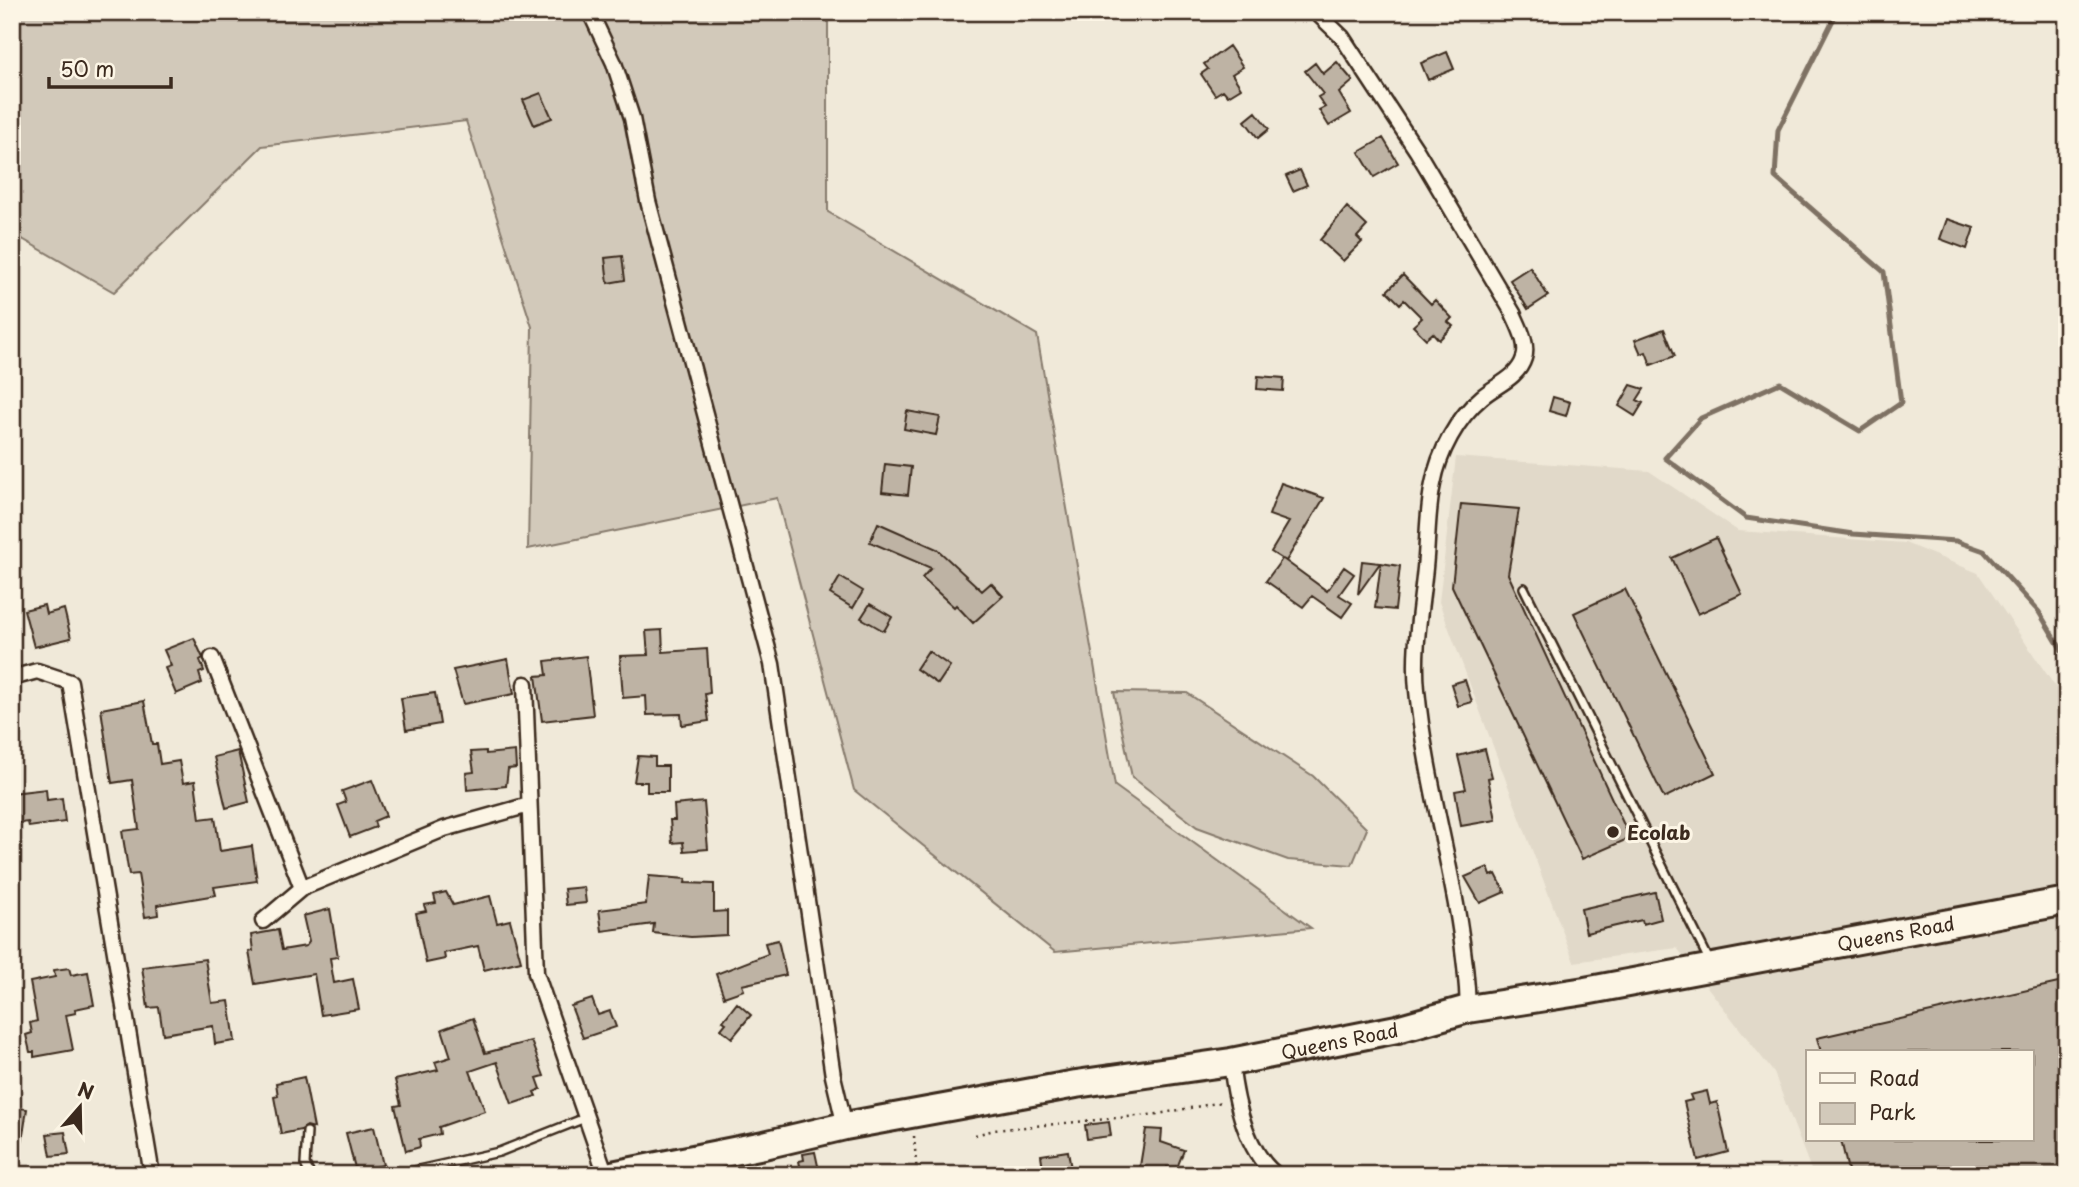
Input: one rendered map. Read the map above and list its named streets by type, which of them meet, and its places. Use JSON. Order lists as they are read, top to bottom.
{
  "streets": {
    "highway": ["Queens Road"]
  },
  "places": ["Ecolab"],
  "legend": ["Road", "Park"],
  "scale_bar": "50 m",
  "north": "top"
}
